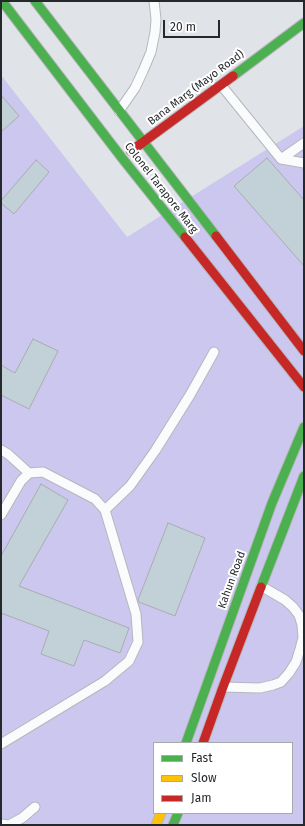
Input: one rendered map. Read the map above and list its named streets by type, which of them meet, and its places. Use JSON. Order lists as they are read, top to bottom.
{
  "streets": {
    "main road": ["Bana Marg (Mayo Road)", "Colonel Tarapore Marg", "Kahun Road"]
  },
  "crossings": [
    ["Bana Marg (Mayo Road)", "Colonel Tarapore Marg"]
  ],
  "legend": ["Fast", "Slow", "Jam"],
  "scale_bar": "20 m"
}
